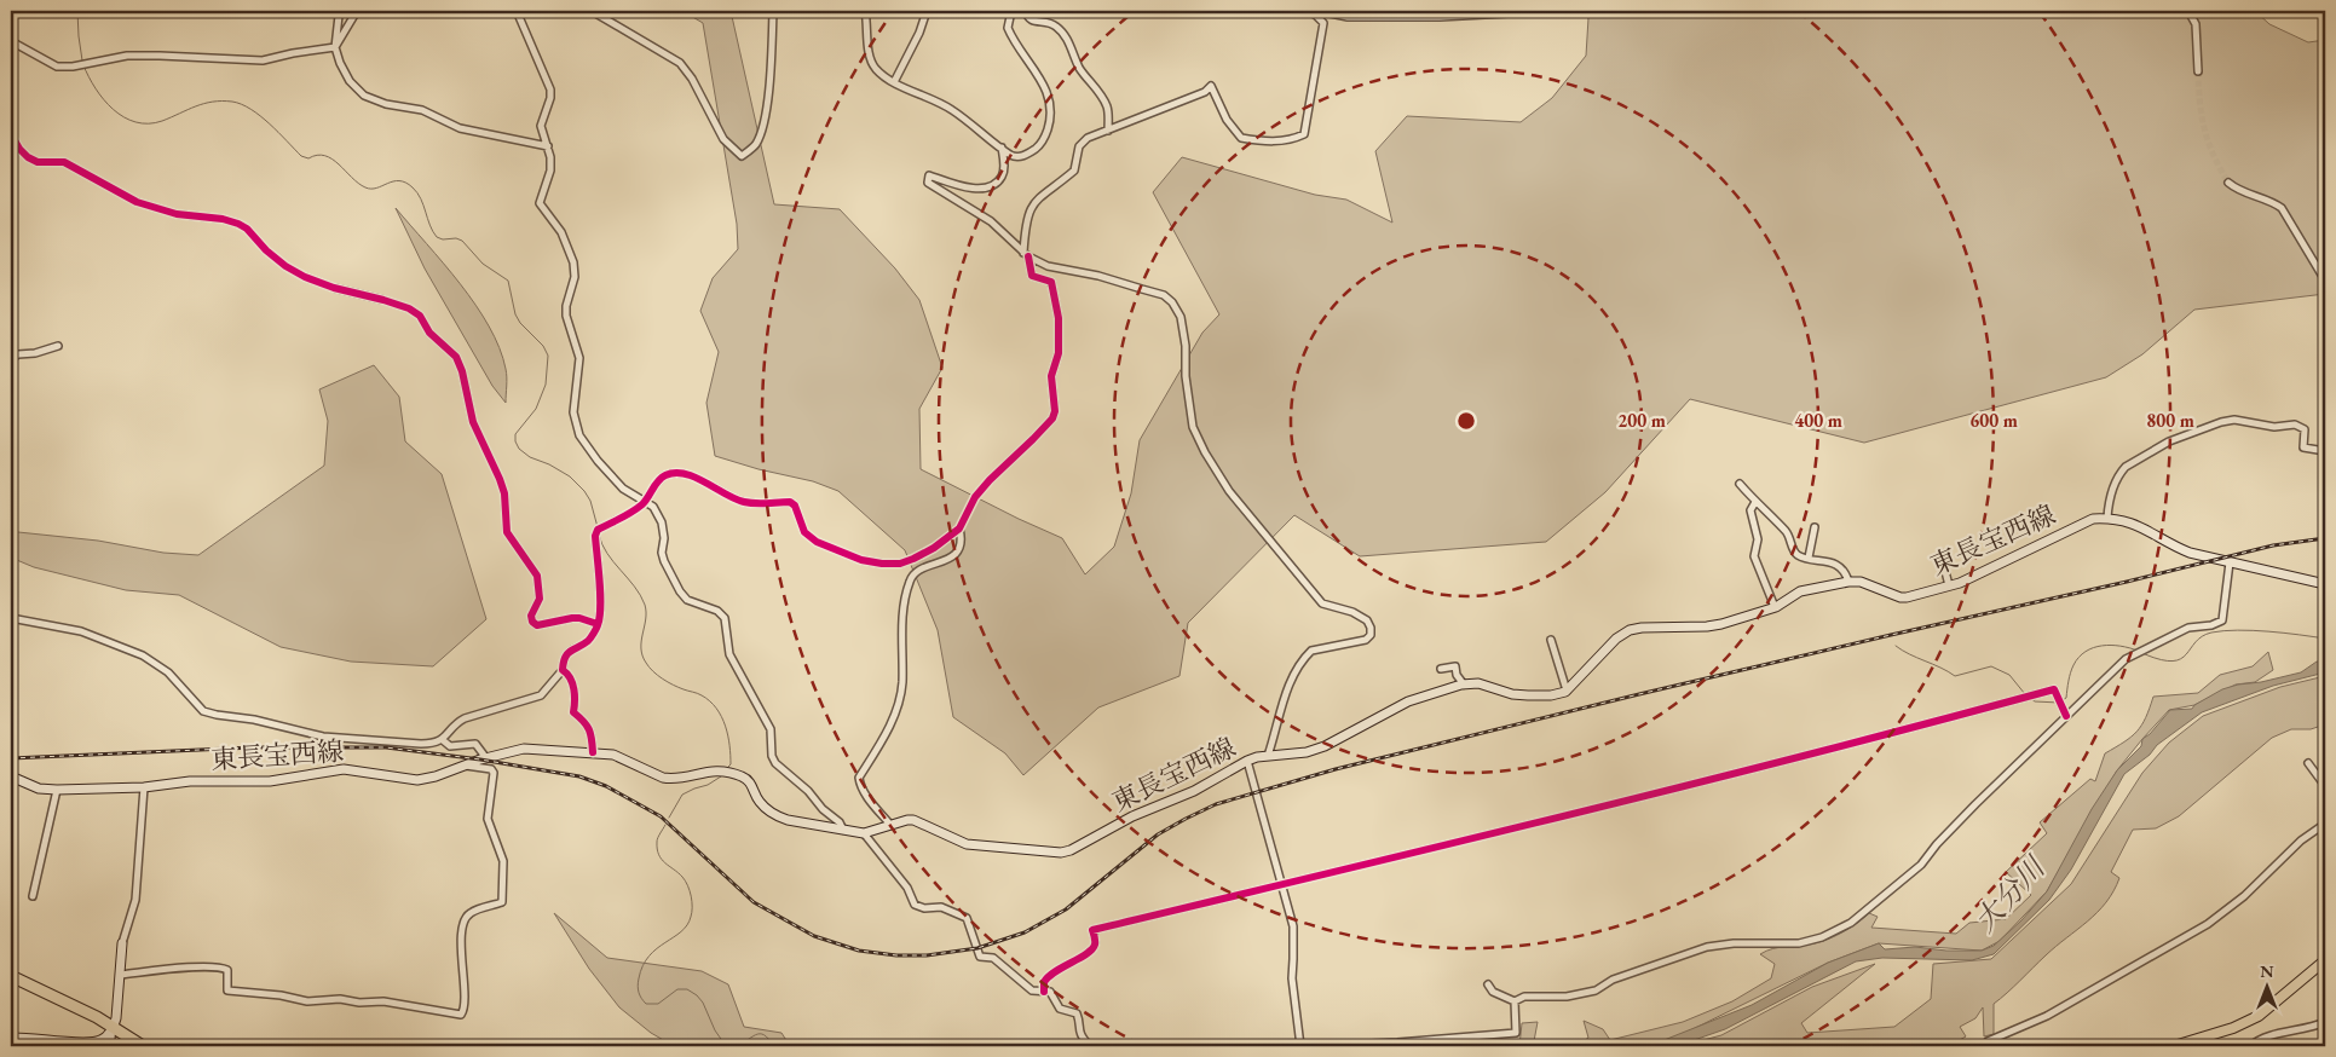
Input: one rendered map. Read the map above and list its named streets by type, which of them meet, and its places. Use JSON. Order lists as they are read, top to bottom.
{
  "streets": {
    "main road": ["東長宝西線"]
  },
  "water": ["大分川"],
  "north": "top",
  "rings": [
    "200 m",
    "400 m",
    "600 m",
    "800 m"
  ]
}
